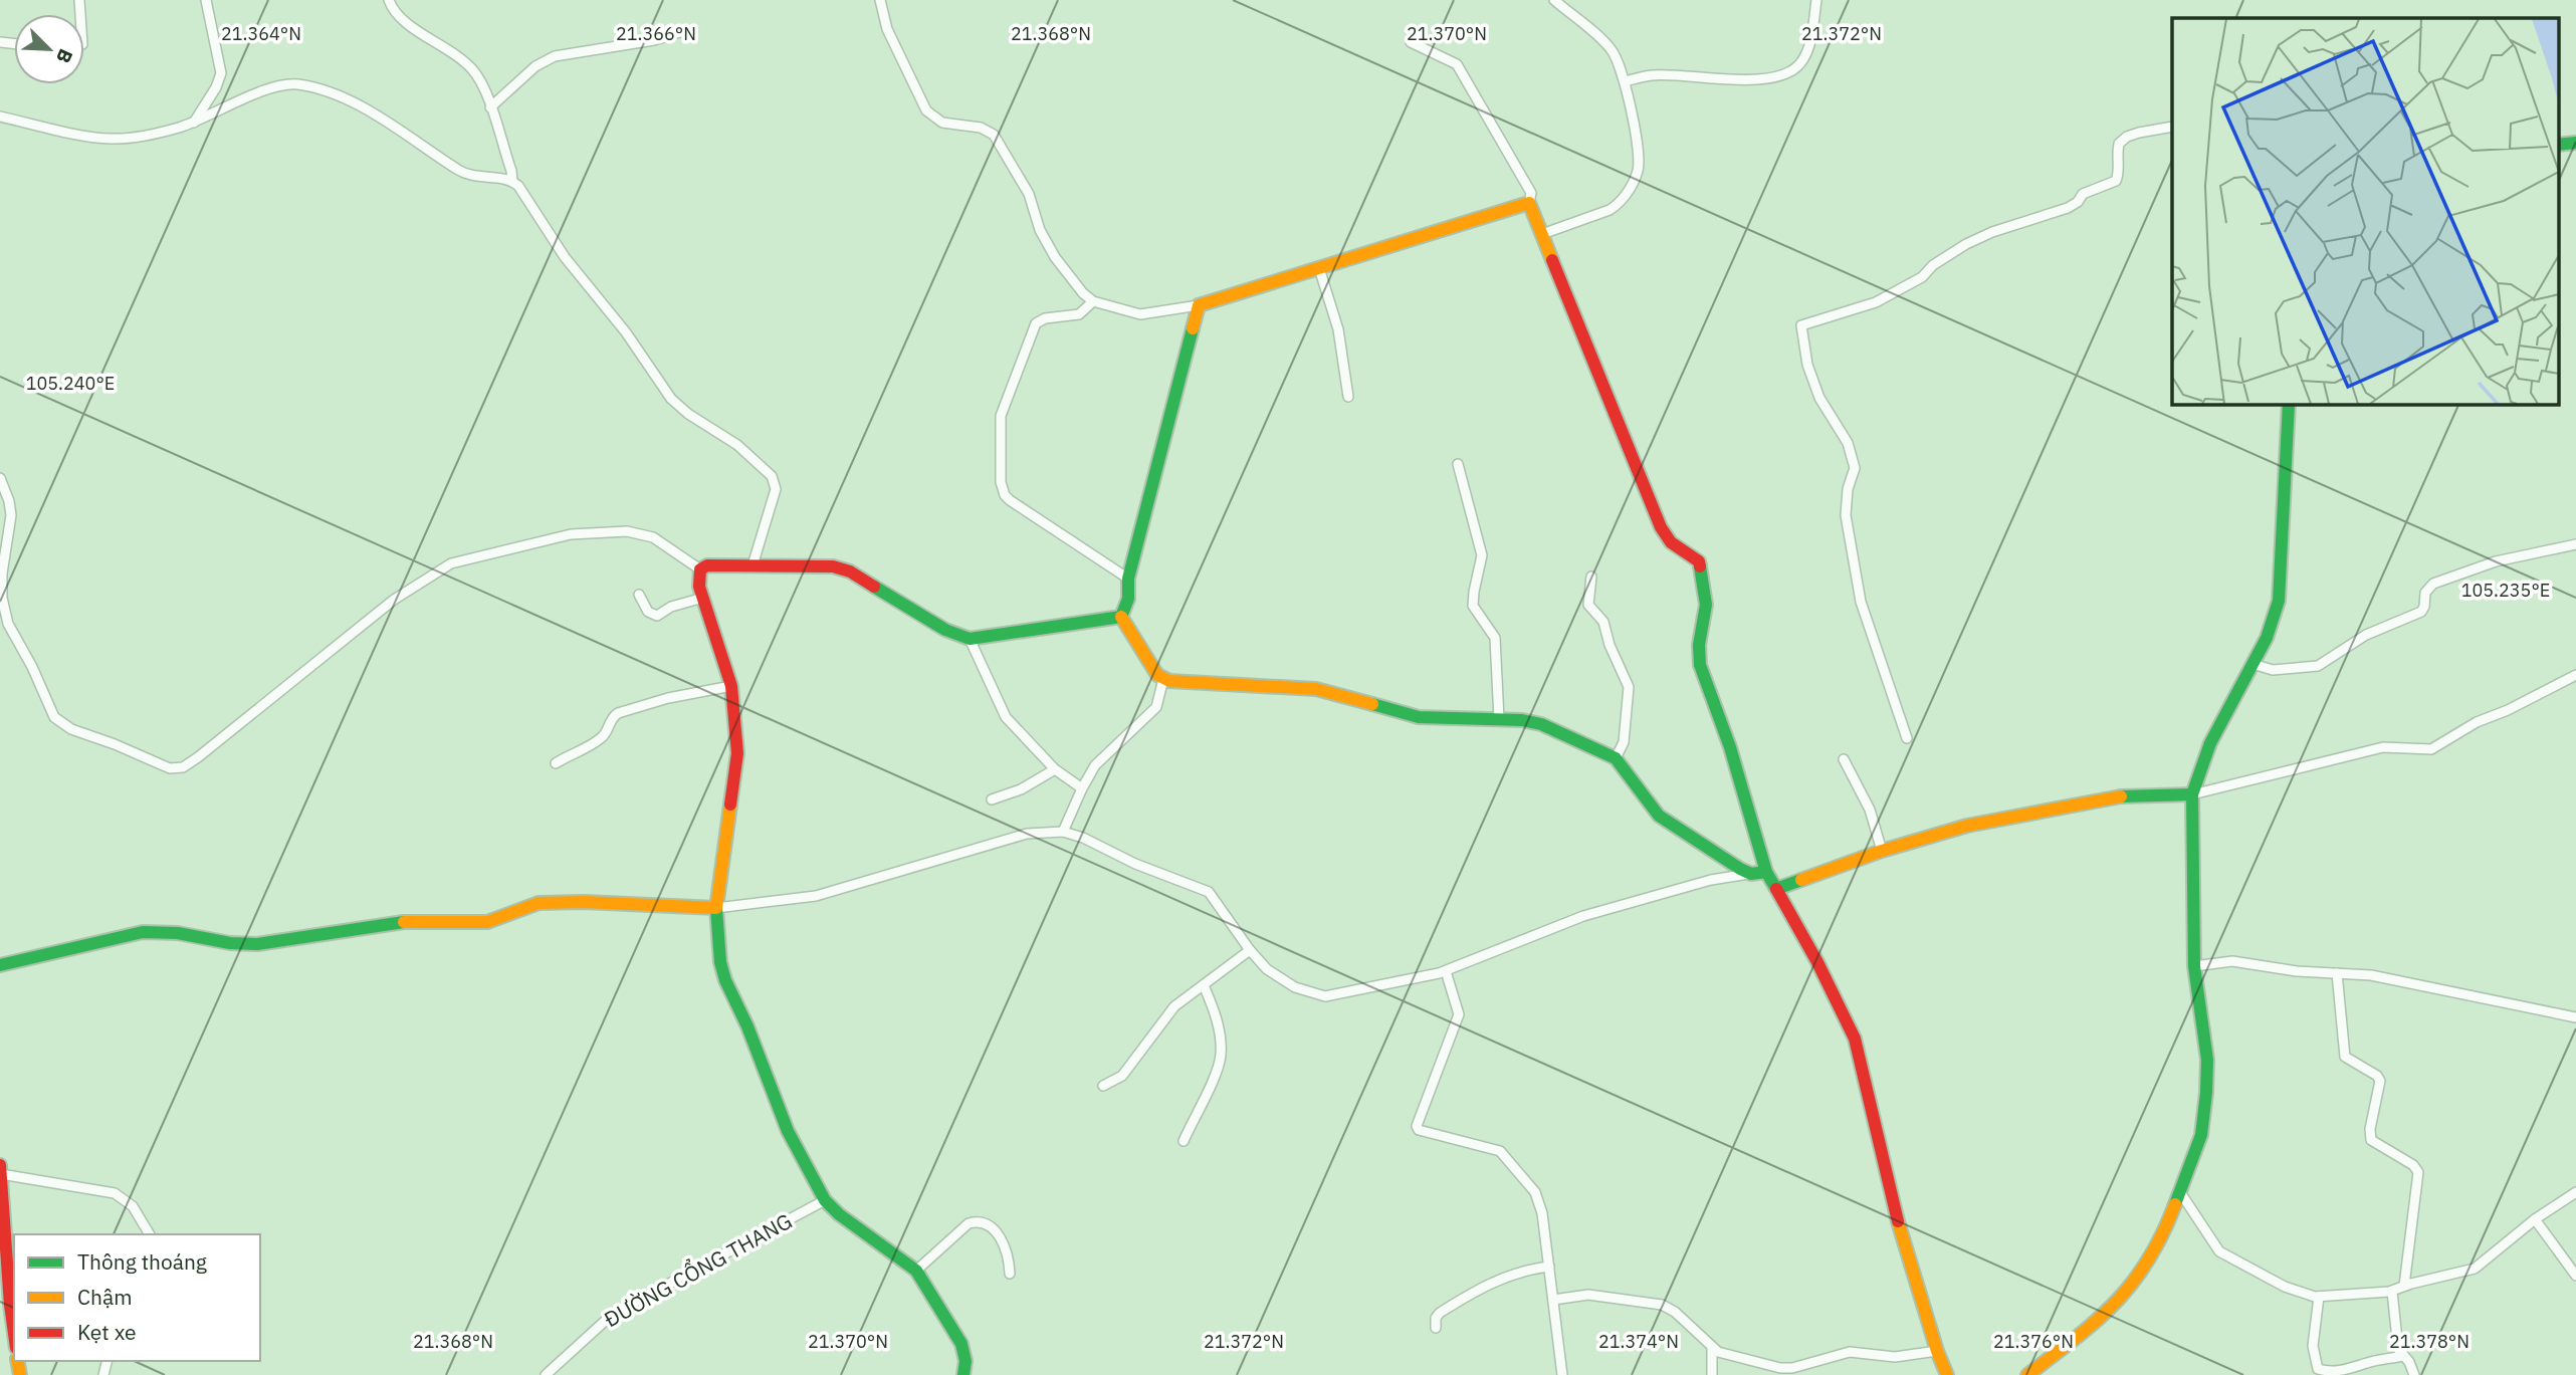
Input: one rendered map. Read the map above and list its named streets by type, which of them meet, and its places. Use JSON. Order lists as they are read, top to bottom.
{
  "streets": {
    "street": ["ĐƯỜNG CỔNG THANG"]
  },
  "legend": ["Thông thoáng", "Chậm", "Kẹt xe"],
  "north": "bottom right",
  "coordinates": [
    "21.364°N",
    "21.366°N",
    "21.368°N",
    "21.372°N",
    "21.370°N",
    "105.240°E",
    "105.235°E",
    "21.374°N",
    "21.376°N",
    "21.378°N"
  ]
}
